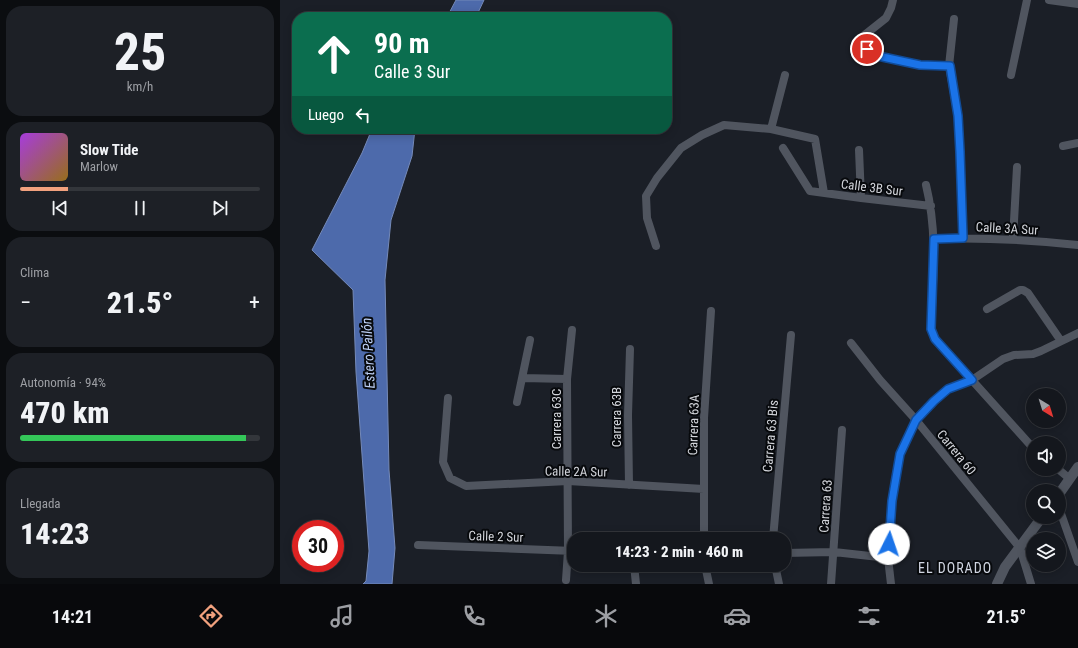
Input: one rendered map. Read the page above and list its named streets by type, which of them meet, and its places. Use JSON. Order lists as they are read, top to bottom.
{
  "streets": {
    "street": [
      "Calle 3B Sur",
      "Calle 3A Sur",
      "Carrera 63B",
      "Carrera 63C",
      "Carrera 63A",
      "Carrera 63 Bis",
      "Carrera 60",
      "Calle 2A Sur",
      "Carrera 63",
      "Calle 2 Sur"
    ]
  },
  "crossings": [
    ["Carrera 63B", "Calle 2A Sur"],
    ["Carrera 63C", "Calle 2A Sur"],
    ["Carrera 63A", "Calle 2A Sur"]
  ],
  "districts": ["EL DORADO"],
  "water": ["Estero Pailón"],
  "north": "bottom right",
  "page": {
    "tile": [
      ["25", "km/h"],
      "Clima",
      ["Autonomía · 94%", "470 km"],
      ["Llegada", "14:23"]
    ],
    "turn": ["90 m", "Calle 3 Sur"],
    "then": "Luego",
    "song": ["Slow Tide", "Marlow"],
    "heat": ["−", "21.5°", "+"],
    "limit": "30",
    "trip": "14:23 · 2 min · 460 m",
    "tabs": ["14:21", "21.5°"]
  }
}
